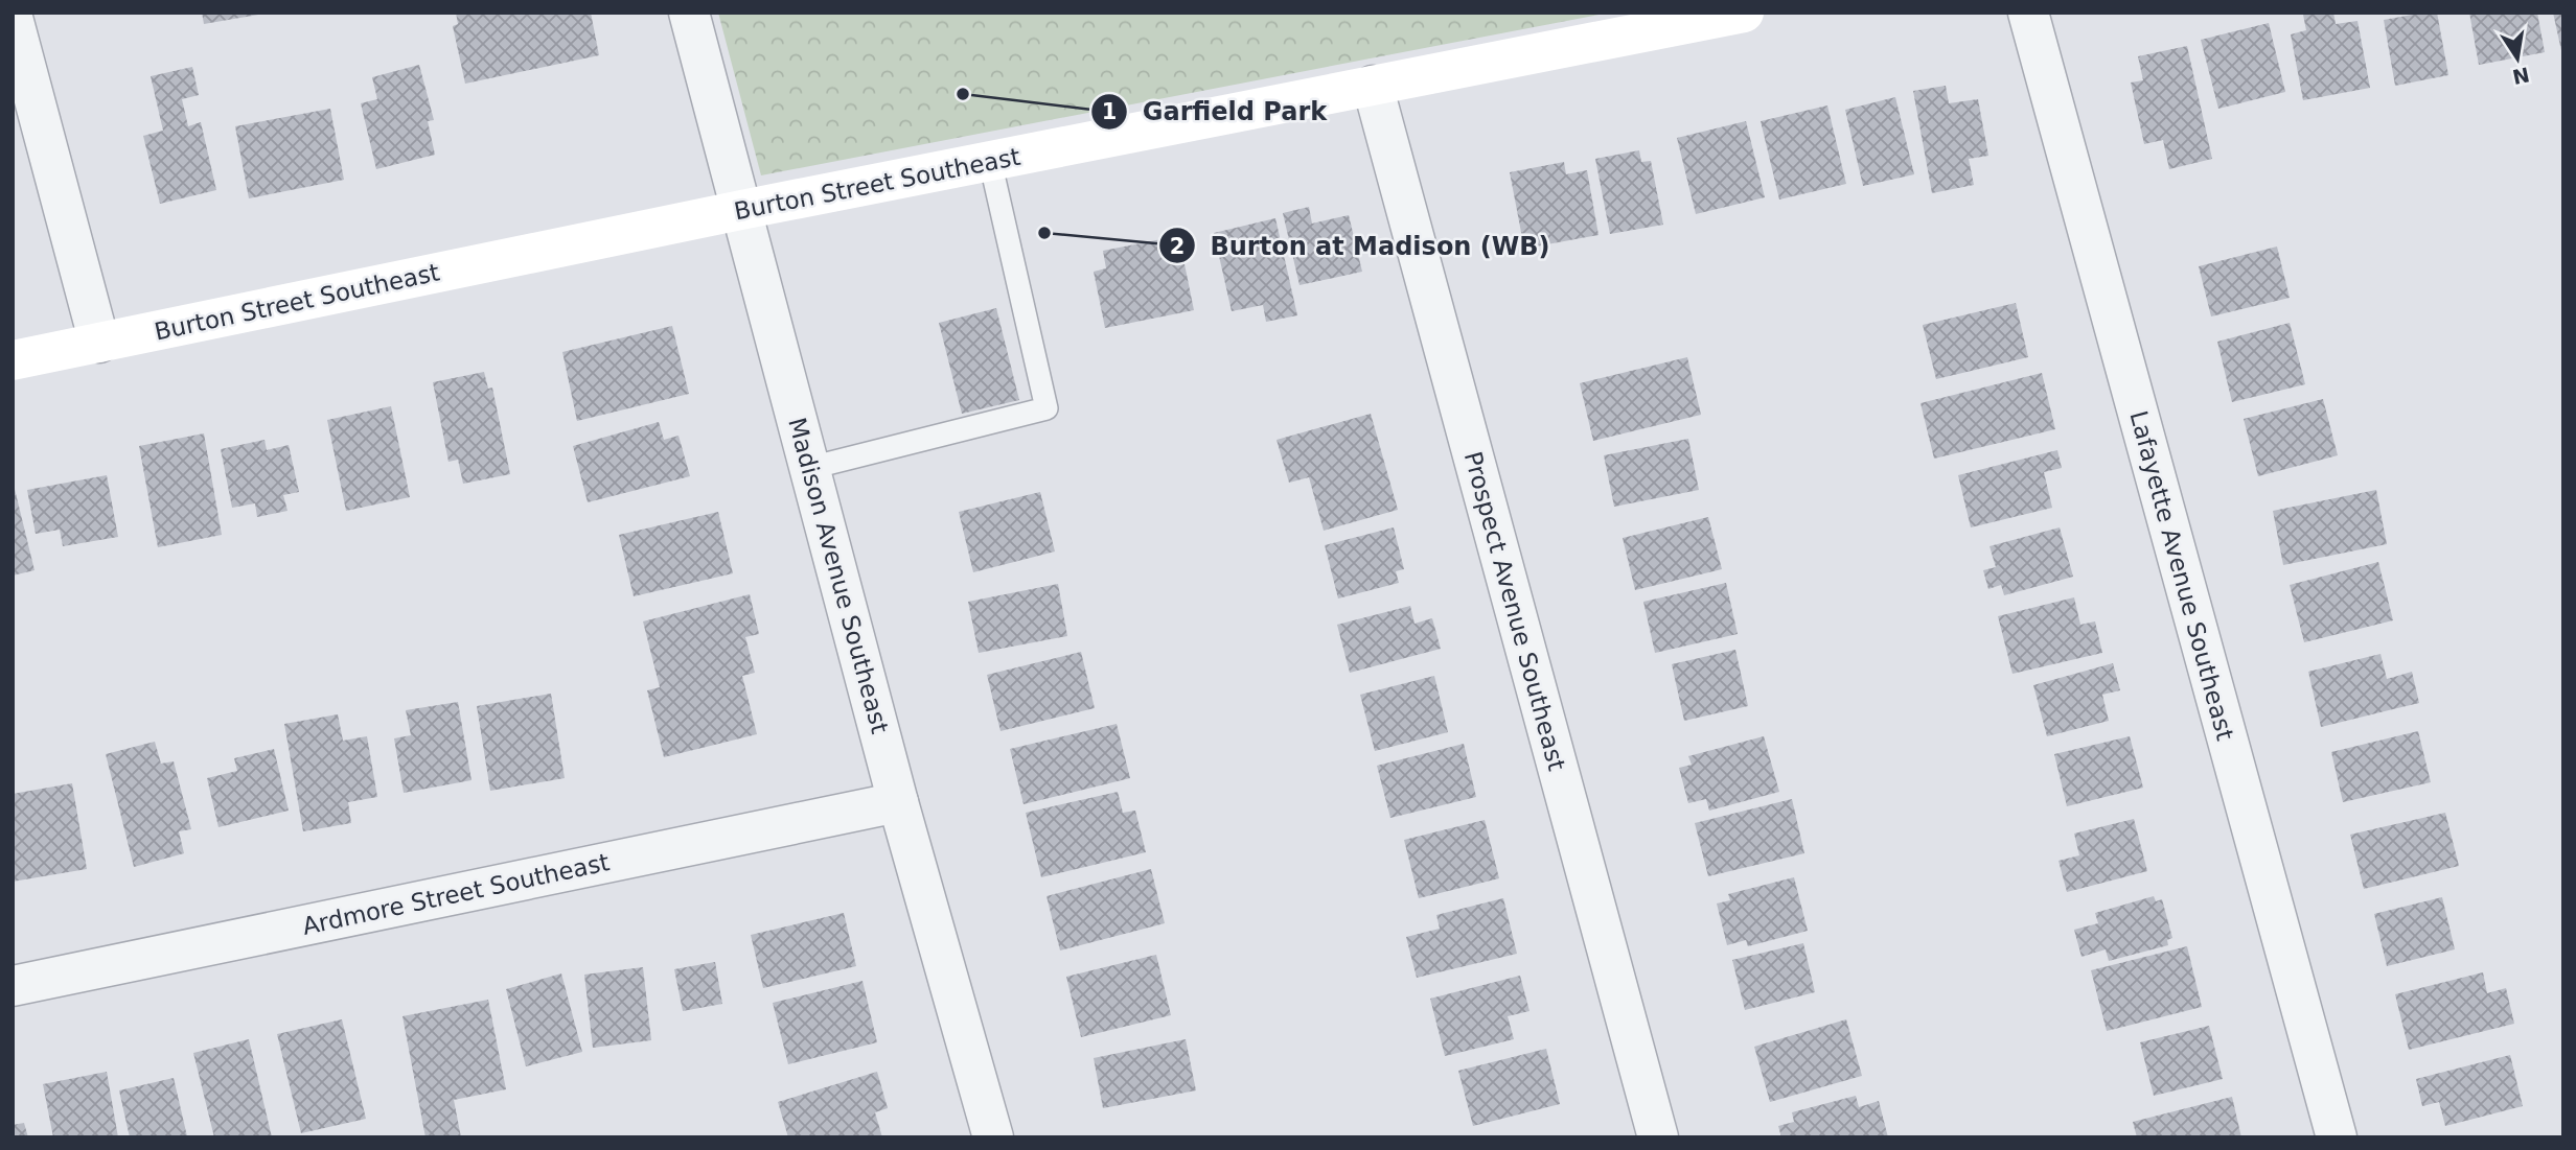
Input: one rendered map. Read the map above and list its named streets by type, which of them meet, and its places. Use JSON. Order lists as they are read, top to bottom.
{
  "streets": {
    "main road": ["Burton Street Southeast"],
    "street": [
      "Madison Avenue Southeast",
      "Lafayette Avenue Southeast",
      "Prospect Avenue Southeast",
      "Ardmore Street Southeast"
    ]
  },
  "crossings": [
    ["Burton Street Southeast", "Madison Avenue Southeast"],
    ["Burton Street Southeast", "Prospect Avenue Southeast"],
    ["Madison Avenue Southeast", "Ardmore Street Southeast"]
  ],
  "places": ["Garfield Park", "Burton at Madison (WB)"],
  "north": "bottom"
}
